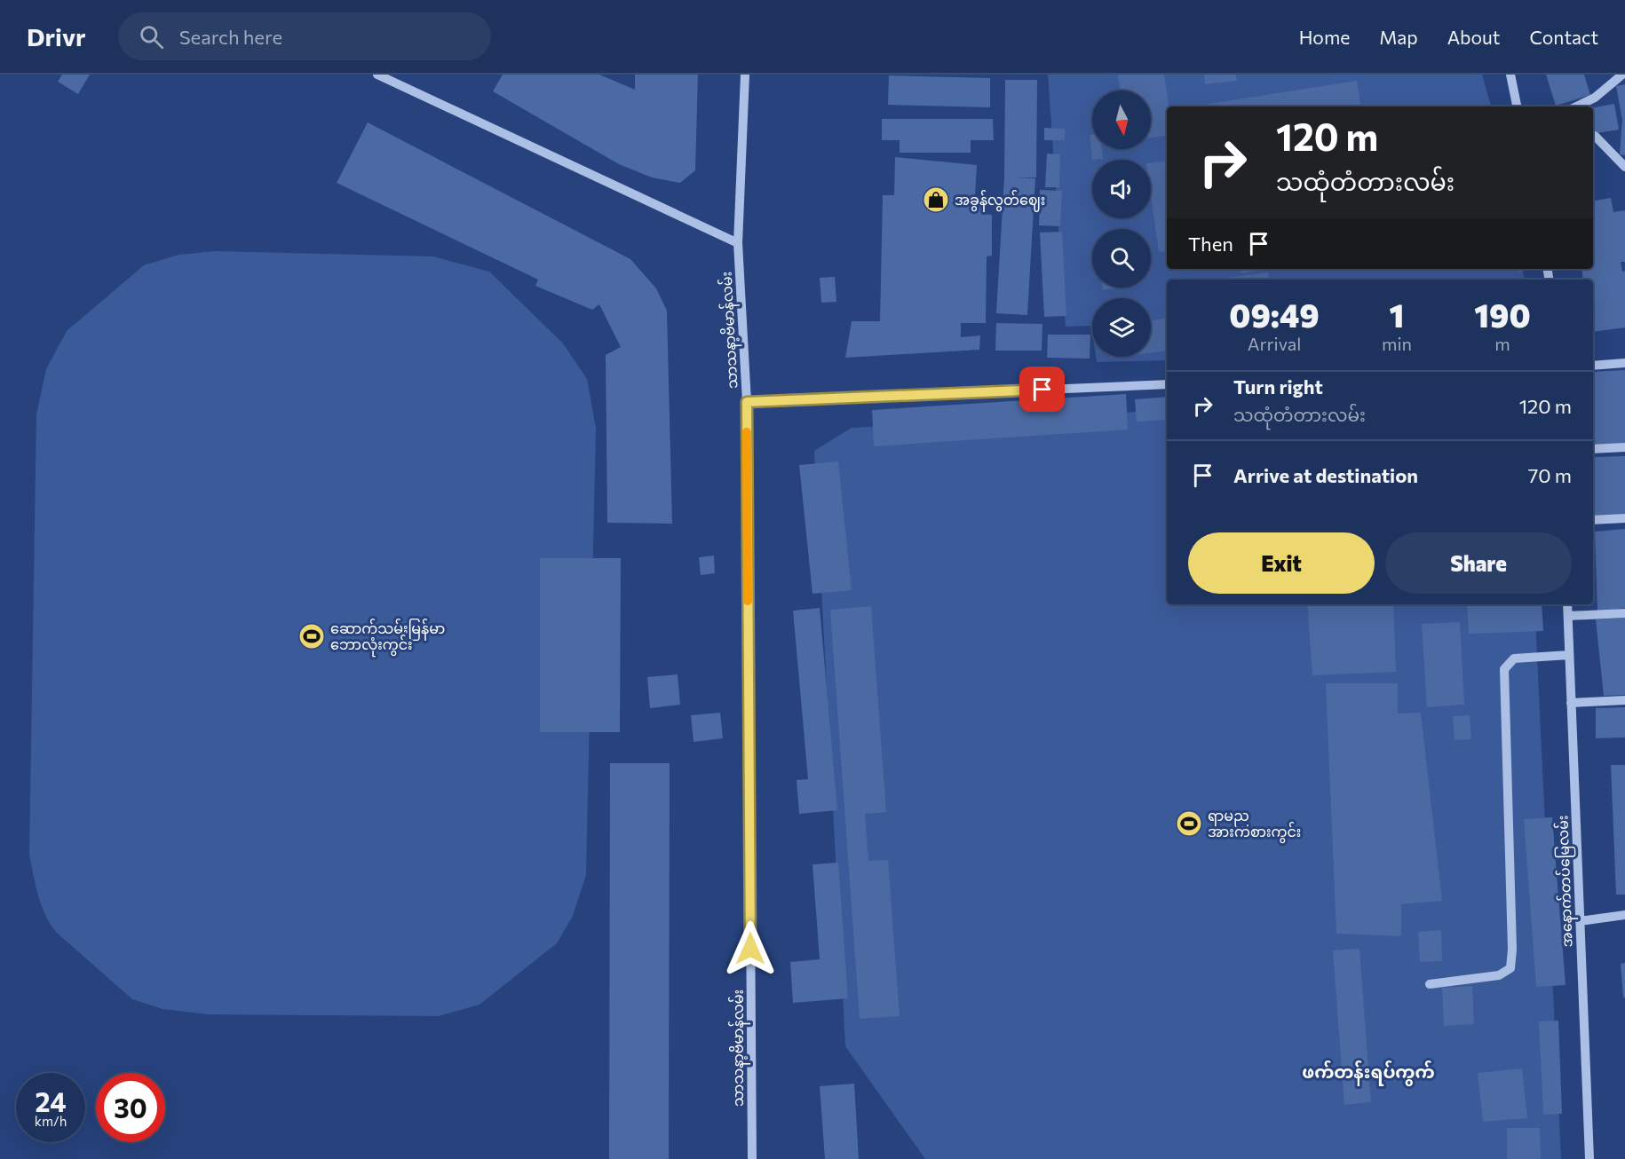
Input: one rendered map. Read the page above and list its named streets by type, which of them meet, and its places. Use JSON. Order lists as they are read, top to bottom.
{
  "streets": {
    "street": ["သာသနာ့ဗိမာန်လမ်း", "အနောက်တပ်မြေလမ်း"]
  },
  "districts": ["ဖက်တန်းရပ်ကွက်"],
  "places": {
    "shop": ["အခွန်လွတ်ဈေး"],
    "sports": ["ဆောက်သမ်းမြန်မာ ဘောလုံးကွင်း", "ရာမည အားကစားကွင်း"]
  },
  "north": "bottom",
  "page": {
    "header": "Drivr",
    "search": "Search here",
    "nav": [
      "Home",
      "Map",
      "About",
      "Contact"
    ],
    "turn": ["120 m", "သထုံတံတားလမ်း"],
    "then": "Then",
    "eta": [
      "09:49",
      "Arrival",
      "1",
      "min",
      "190",
      "m"
    ],
    "list": [
      {
        "name": "Turn right",
        "note": "သထုံတံတားလမ်း",
        "value": "120 m"
      },
      {
        "name": "Arrive at destination",
        "value": "70 m"
      }
    ],
    "buttons": ["Exit", "Share"],
    "speed": "24 km/h",
    "limit": "30"
  }
}
